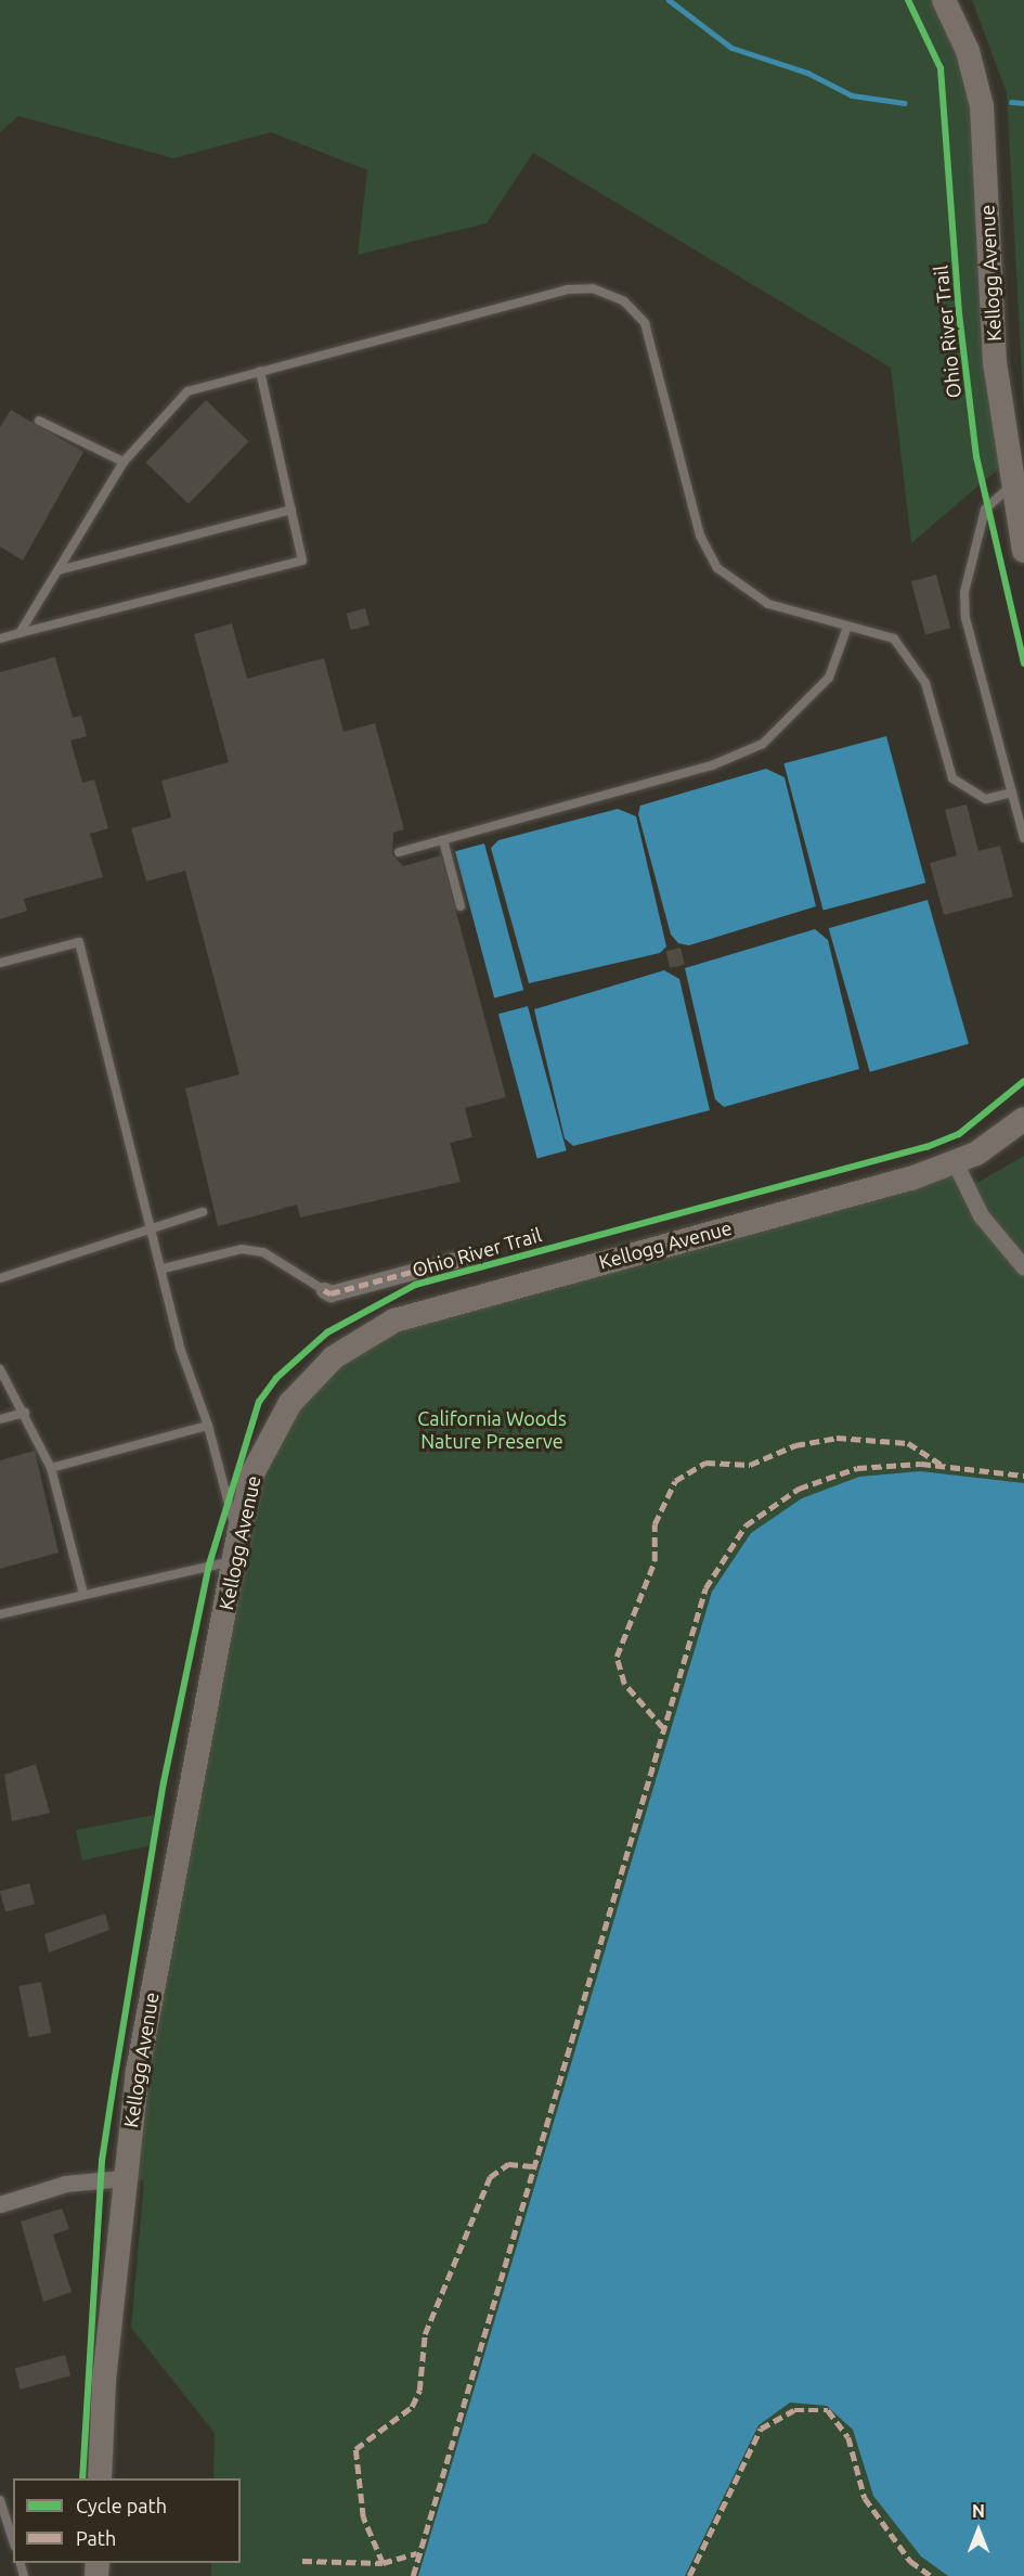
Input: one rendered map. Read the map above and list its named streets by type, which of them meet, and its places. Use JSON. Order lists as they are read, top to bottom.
{
  "streets": {
    "main road": ["Kellogg Avenue"],
    "cycle path": ["Ohio River Trail"]
  },
  "parks": ["California Woods Nature Preserve"],
  "legend": ["Cycle path", "Path"],
  "north": "top"
}
